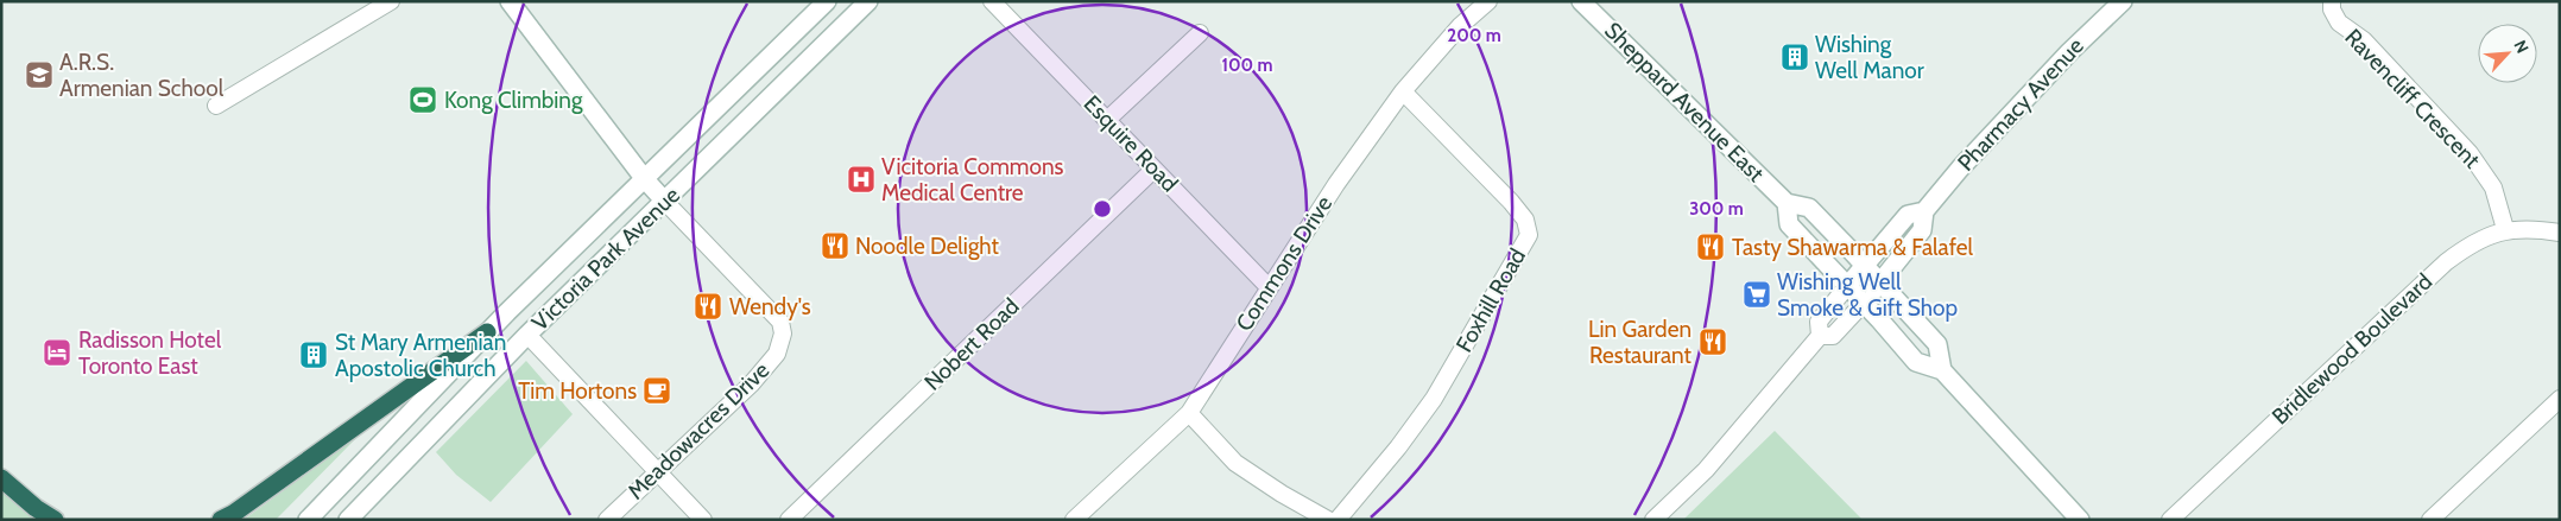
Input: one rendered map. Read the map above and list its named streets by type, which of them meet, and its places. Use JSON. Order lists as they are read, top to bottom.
{
  "streets": {
    "main road": [
      "Sheppard Avenue East",
      "Pharmacy Avenue",
      "Victoria Park Avenue",
      "Meadowacres Drive"
    ],
    "street": [
      "Ravencliff Crescent",
      "Esquire Road",
      "Commons Drive",
      "Foxhill Road",
      "Nobert Road",
      "Bridlewood Boulevard"
    ]
  },
  "crossings": [
    ["Ravencliff Crescent", "Bridlewood Boulevard"],
    ["Sheppard Avenue East", "Pharmacy Avenue"],
    ["Esquire Road", "Commons Drive"],
    ["Esquire Road", "Nobert Road"],
    ["Victoria Park Avenue", "Meadowacres Drive"],
    ["Commons Drive", "Foxhill Road"]
  ],
  "places": {
    "building": ["Wishing Well Manor", "St Mary Armenian Apostolic Church"],
    "school or university": ["A.R.S. Armenian School"],
    "sports": ["Kong Climbing"],
    "hospital": ["Vicitoria Commons Medical Centre"],
    "restaurant": [
      "Noodle Delight",
      "Tasty Shawarma & Falafel",
      "Wendy's",
      "Lin Garden Restaurant"
    ],
    "supermarket": ["Wishing Well Smoke & Gift Shop"],
    "hotel": ["Radisson Hotel Toronto East"],
    "cafe": ["Tim Hortons"]
  },
  "north": "top right",
  "rings": ["200 m", "100 m", "300 m"]
}
